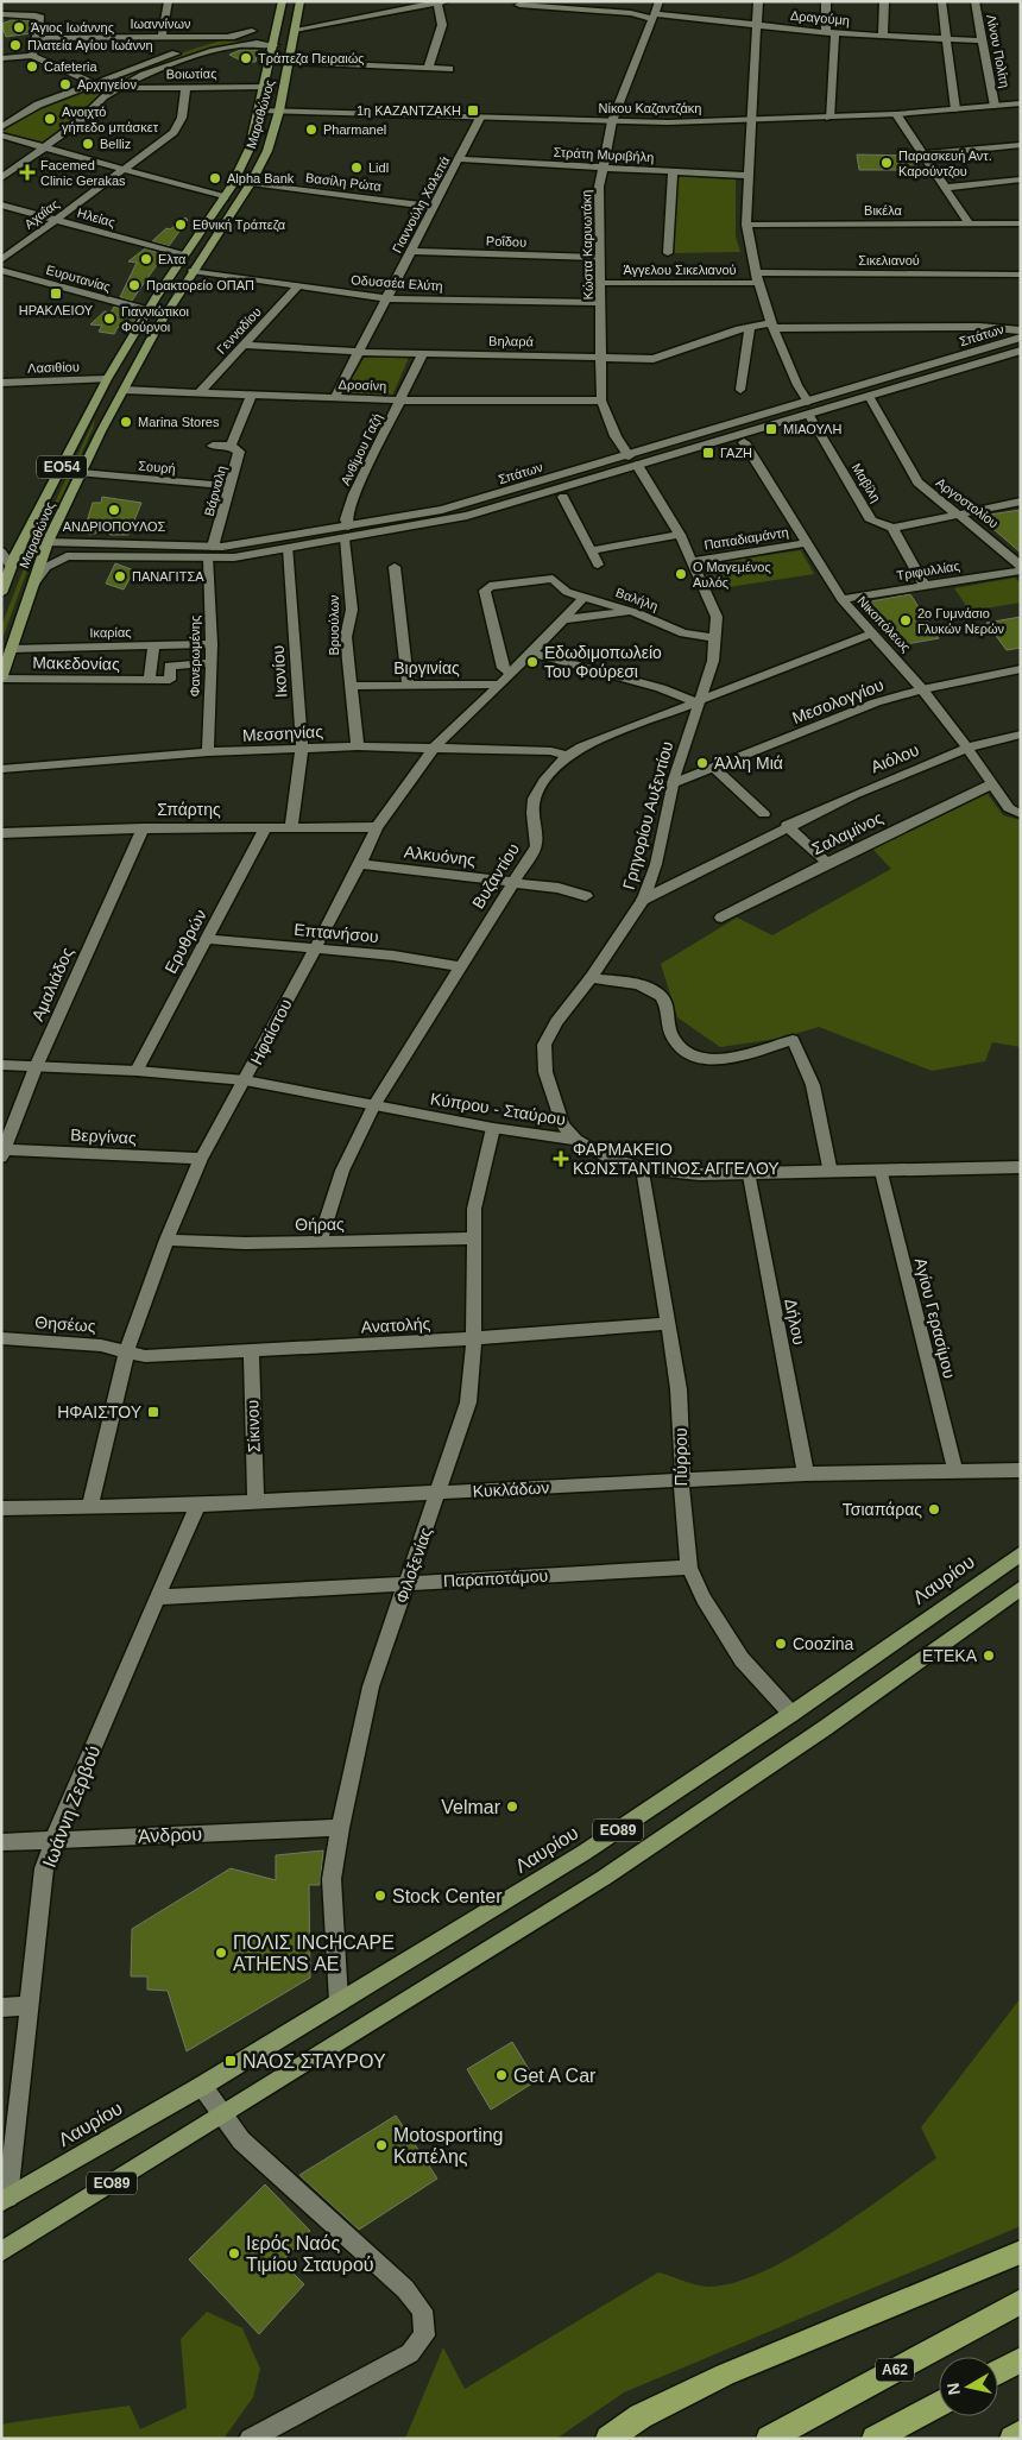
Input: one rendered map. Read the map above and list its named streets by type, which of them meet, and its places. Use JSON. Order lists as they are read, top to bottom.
{
  "streets": {
    "highway": ["Α62"],
    "main road": [
      "Μαραθώνος",
      "ΕΟ54",
      "Λαυρίου",
      "ΕΟ89"
    ],
    "street": [
      "Δραγούμη",
      "Ιωαννίνων",
      "Λίνου Πολίτη",
      "Βοιωτίας",
      "Νίκου Καζαντζάκη",
      "Στράτη Μυριβήλη",
      "Βασίλη Ρώτα",
      "Γιαννούλη Χαλεπά",
      "Βικέλα",
      "Αχαΐας",
      "Ηλείας",
      "Ροΐδου",
      "Κώστα Καρυωτάκη",
      "Σικελιανού",
      "Άγγελου Σικελιανού",
      "Ευρυτανίας",
      "Οδυσσέα Ελύτη",
      "Γενναδίου",
      "Σπάτων",
      "Βηλαρά",
      "Λασιθίου",
      "Δροσίνη",
      "Ανθίμου Γαζή",
      "Σουρή",
      "Μαβίλη",
      "Βάρναλη",
      "Αργοστολίου",
      "Παπαδιαμάντη",
      "Τριφυλλίας",
      "Βαλήλη",
      "Νικοπόλεως",
      "Βρυούλων",
      "Ικαρίας",
      "Φανερωμένης",
      "Μακεδονίας",
      "Βιργινίας",
      "Ικονίου",
      "Μεσολογγίου",
      "Μεσσηνίας",
      "Αιόλου",
      "Σπάρτης",
      "Γρηγορίου Αυξεντίου",
      "Σαλαμίνος",
      "Αλκυόνης",
      "Βυζαντίου",
      "Επτανήσου",
      "Ερυθρών",
      "Αμαλιάδος",
      "Ηφαίστου",
      "Κύπρου - Σταύρου",
      "Βεργίνας",
      "Θήρας",
      "Αγίου Γερασίμου",
      "Δήλου",
      "Θησέως",
      "Ανατολής",
      "Σίκινου",
      "Πύρρου",
      "Κυκλάδων",
      "Φιλοξενίας",
      "Παραποτάμου",
      "Ιωάννη Ζερβού",
      "Άνδρου"
    ]
  },
  "crossings": [
    ["Δραγούμη", "Λίνου Πολίτη"],
    ["Δραγούμη", "Κώστα Καρυωτάκη"],
    ["Δραγούμη", "Μαβίλη"],
    ["Λίνου Πολίτη", "Νίκου Καζαντζάκη"],
    ["Βοιωτίας", "Μαραθώνος"],
    ["Βοιωτίας", "Αχαΐας"],
    ["Νίκου Καζαντζάκη", "Μαραθώνος"],
    ["Νίκου Καζαντζάκη", "Γιαννούλη Χαλεπά"],
    ["Νίκου Καζαντζάκη", "Κώστα Καρυωτάκη"],
    ["Νίκου Καζαντζάκη", "Μαβίλη"],
    ["Μαραθώνος", "Βασίλη Ρώτα"],
    ["Μαραθώνος", "Ηλείας"],
    ["Μαραθώνος", "Ευρυτανίας"],
    ["Μαραθώνος", "Οδυσσέα Ελύτη"],
    ["Μαραθώνος", "Σπάτων"],
    ["Μαραθώνος", "Λασιθίου"],
    ["Μαραθώνος", "Δροσίνη"],
    ["Μαραθώνος", "Σουρή"],
    ["Μαραθώνος", "Ικαρίας"],
    ["Μαραθώνος", "Μακεδονίας"],
    ["Στράτη Μυριβήλη", "Γιαννούλη Χαλεπά"],
    ["Στράτη Μυριβήλη", "Κώστα Καρυωτάκη"],
    ["Στράτη Μυριβήλη", "Μαβίλη"],
    ["Βασίλη Ρώτα", "Γιαννούλη Χαλεπά"],
    ["Γιαννούλη Χαλεπά", "Ροΐδου"],
    ["Γιαννούλη Χαλεπά", "Οδυσσέα Ελύτη"],
    ["Γιαννούλη Χαλεπά", "Βηλαρά"],
    ["Γιαννούλη Χαλεπά", "Δροσίνη"],
    ["Βικέλα", "Μαβίλη"],
    ["Αχαΐας", "Ηλείας"],
    ["Ροΐδου", "Κώστα Καρυωτάκη"],
    ["Κώστα Καρυωτάκη", "Άγγελου Σικελιανού"],
    ["Κώστα Καρυωτάκη", "Οδυσσέα Ελύτη"],
    ["Κώστα Καρυωτάκη", "Σπάτων"],
    ["Κώστα Καρυωτάκη", "Βηλαρά"],
    ["Κώστα Καρυωτάκη", "Δροσίνη"],
    ["Σικελιανού", "Άγγελου Σικελιανού"],
    ["Σικελιανού", "Μαβίλη"],
    ["Άγγελου Σικελιανού", "Μαβίλη"],
    ["Οδυσσέα Ελύτη", "Γενναδίου"],
    ["Γενναδίου", "Βηλαρά"],
    ["Γενναδίου", "Δροσίνη"],
    ["Σπάτων", "Ανθίμου Γαζή"],
    ["Σπάτων", "Μαβίλη"],
    ["Σπάτων", "Βάρναλη"],
    ["Σπάτων", "Αργοστολίου"],
    ["Σπάτων", "Βρυούλων"],
    ["Σπάτων", "Φανερωμένης"],
    ["Σπάτων", "Ικονίου"],
    ["Σπάτων", "Γρηγορίου Αυξεντίου"],
    ["Βηλαρά", "Ανθίμου Γαζή"],
    ["Βηλαρά", "Μαβίλη"],
    ["Δροσίνη", "Ανθίμου Γαζή"],
    ["Δροσίνη", "Βάρναλη"],
    ["Σουρή", "Βάρναλη"],
    ["Βάρναλη", "Φανερωμένης"],
    ["Παπαδιαμάντη", "Νικοπόλεως"],
    ["Παπαδιαμάντη", "Γρηγορίου Αυξεντίου"],
    ["Τριφυλλίας", "Νικοπόλεως"],
    ["Βαλήλη", "Γρηγορίου Αυξεντίου"],
    ["Βαλήλη", "Ηφαίστου"],
    ["Νικοπόλεως", "Μεσολογγίου"],
    ["Νικοπόλεως", "Αιόλου"],
    ["Νικοπόλεως", "Σαλαμίνος"],
    ["Νικοπόλεως", "Βυζαντίου"],
    ["Βρυούλων", "Βιργινίας"],
    ["Βρυούλων", "Μεσσηνίας"],
    ["Ικαρίας", "Φανερωμένης"],
    ["Φανερωμένης", "Μεσσηνίας"],
    ["Βιργινίας", "Ηφαίστου"],
    ["Ικονίου", "Μεσσηνίας"],
    ["Ικονίου", "Σπάρτης"],
    ["Μεσολογγίου", "Γρηγορίου Αυξεντίου"],
    ["Μεσσηνίας", "Βυζαντίου"],
    ["Μεσσηνίας", "Ηφαίστου"],
    ["Αιόλου", "Γρηγορίου Αυξεντίου"],
    ["Σπάρτης", "Ερυθρών"],
    ["Σπάρτης", "Αμαλιάδος"],
    ["Σπάρτης", "Ηφαίστου"],
    ["Γρηγορίου Αυξεντίου", "Βυζαντίου"],
    ["Γρηγορίου Αυξεντίου", "Κύπρου - Σταύρου"],
    ["Αλκυόνης", "Βυζαντίου"],
    ["Αλκυόνης", "Ηφαίστου"],
    ["Βυζαντίου", "Επτανήσου"],
    ["Βυζαντίου", "Κύπρου - Σταύρου"],
    ["Βυζαντίου", "Θήρας"],
    ["Επτανήσου", "Ερυθρών"],
    ["Επτανήσου", "Ηφαίστου"],
    ["Ερυθρών", "Κύπρου - Σταύρου"],
    ["Αμαλιάδος", "Κύπρου - Σταύρου"],
    ["Αμαλιάδος", "Βεργίνας"],
    ["Ηφαίστου", "Κύπρου - Σταύρου"],
    ["Ηφαίστου", "Βεργίνας"],
    ["Ηφαίστου", "Θήρας"],
    ["Ηφαίστου", "Θησέως"],
    ["Ηφαίστου", "Ανατολής"],
    ["Ηφαίστου", "Κυκλάδων"],
    ["Κύπρου - Σταύρου", "Αγίου Γερασίμου"],
    ["Κύπρου - Σταύρου", "Δήλου"],
    ["Κύπρου - Σταύρου", "Πύρρου"],
    ["Κύπρου - Σταύρου", "Φιλοξενίας"],
    ["Θήρας", "Φιλοξενίας"],
    ["Αγίου Γερασίμου", "Κυκλάδων"],
    ["Δήλου", "Κυκλάδων"],
    ["Θησέως", "Ανατολής"],
    ["Ανατολής", "Σίκινου"],
    ["Ανατολής", "Πύρρου"],
    ["Ανατολής", "Φιλοξενίας"],
    ["Σίκινου", "Κυκλάδων"],
    ["Πύρρου", "Κυκλάδων"],
    ["Πύρρου", "Παραποτάμου"],
    ["Πύρρου", "Λαυρίου"],
    ["Κυκλάδων", "Φιλοξενίας"],
    ["Κυκλάδων", "Ιωάννη Ζερβού"],
    ["Φιλοξενίας", "Παραποτάμου"],
    ["Φιλοξενίας", "Λαυρίου"],
    ["Φιλοξενίας", "Άνδρου"],
    ["Παραποτάμου", "Ιωάννη Ζερβού"],
    ["Λαυρίου", "Ιωάννη Ζερβού"],
    ["Ιωάννη Ζερβού", "Άνδρου"]
  ],
  "places": {
    "other": [
      "Άγιος Ιωάννης",
      "Πλατεία Αγίου Ιωάννη",
      "Τράπεζα Πειραιώς",
      "Cafeteria",
      "Αρχηγείον",
      "Ανοιχτό γήπεδο μπάσκετ",
      "Pharmanel",
      "Belliz",
      "Παρασκευή Αντ. Καρούντζου",
      "Lidl",
      "Alpha Bank",
      "Εθνική Τράπεζα",
      "Ελτα",
      "Πρακτορείο ΟΠΑΠ",
      "Γιαννιώτικοι Φούρνοι",
      "Marina Stores",
      "ΑΝΔΡΙΟΠΟΥΛΟΣ",
      "Ο Μαγεμένος Αυλός",
      "ΠΑΝΑΓΙΤΣΑ",
      "2ο Γυμνάσιο Γλυκών Νερών",
      "Εδωδιμοπωλείο Του Φούρεσι",
      "Άλλη Μιά",
      "Τσιαπάρας",
      "Coozina",
      "ΕΤΕΚΑ",
      "Velmar",
      "Stock Center",
      "ΠΟΛΙΣ INCHCAPE ATHENS ΑΕ",
      "Get A Car",
      "Motosporting Καπέλης",
      "Ιερός Ναός Τιμίου Σταυρού"
    ],
    "transit": [
      "1η ΚΑΖΑΝΤΖΑΚΗ",
      "ΗΡΑΚΛΕΙΟΥ",
      "ΜΙΑΟΥΛΗ",
      "ΓΑΖΗ",
      "ΗΦΑΙΣΤΟΥ",
      "ΝΑΟΣ ΣΤΑΥΡΟΥ"
    ],
    "health": ["Facemed Clinic Gerakas", "ΦΑΡΜΑΚΕΙΟ ΚΩΝΣΤΑΝΤΙΝΟΣ ΑΓΓΕΛΟΥ"]
  },
  "north": "left"
}
